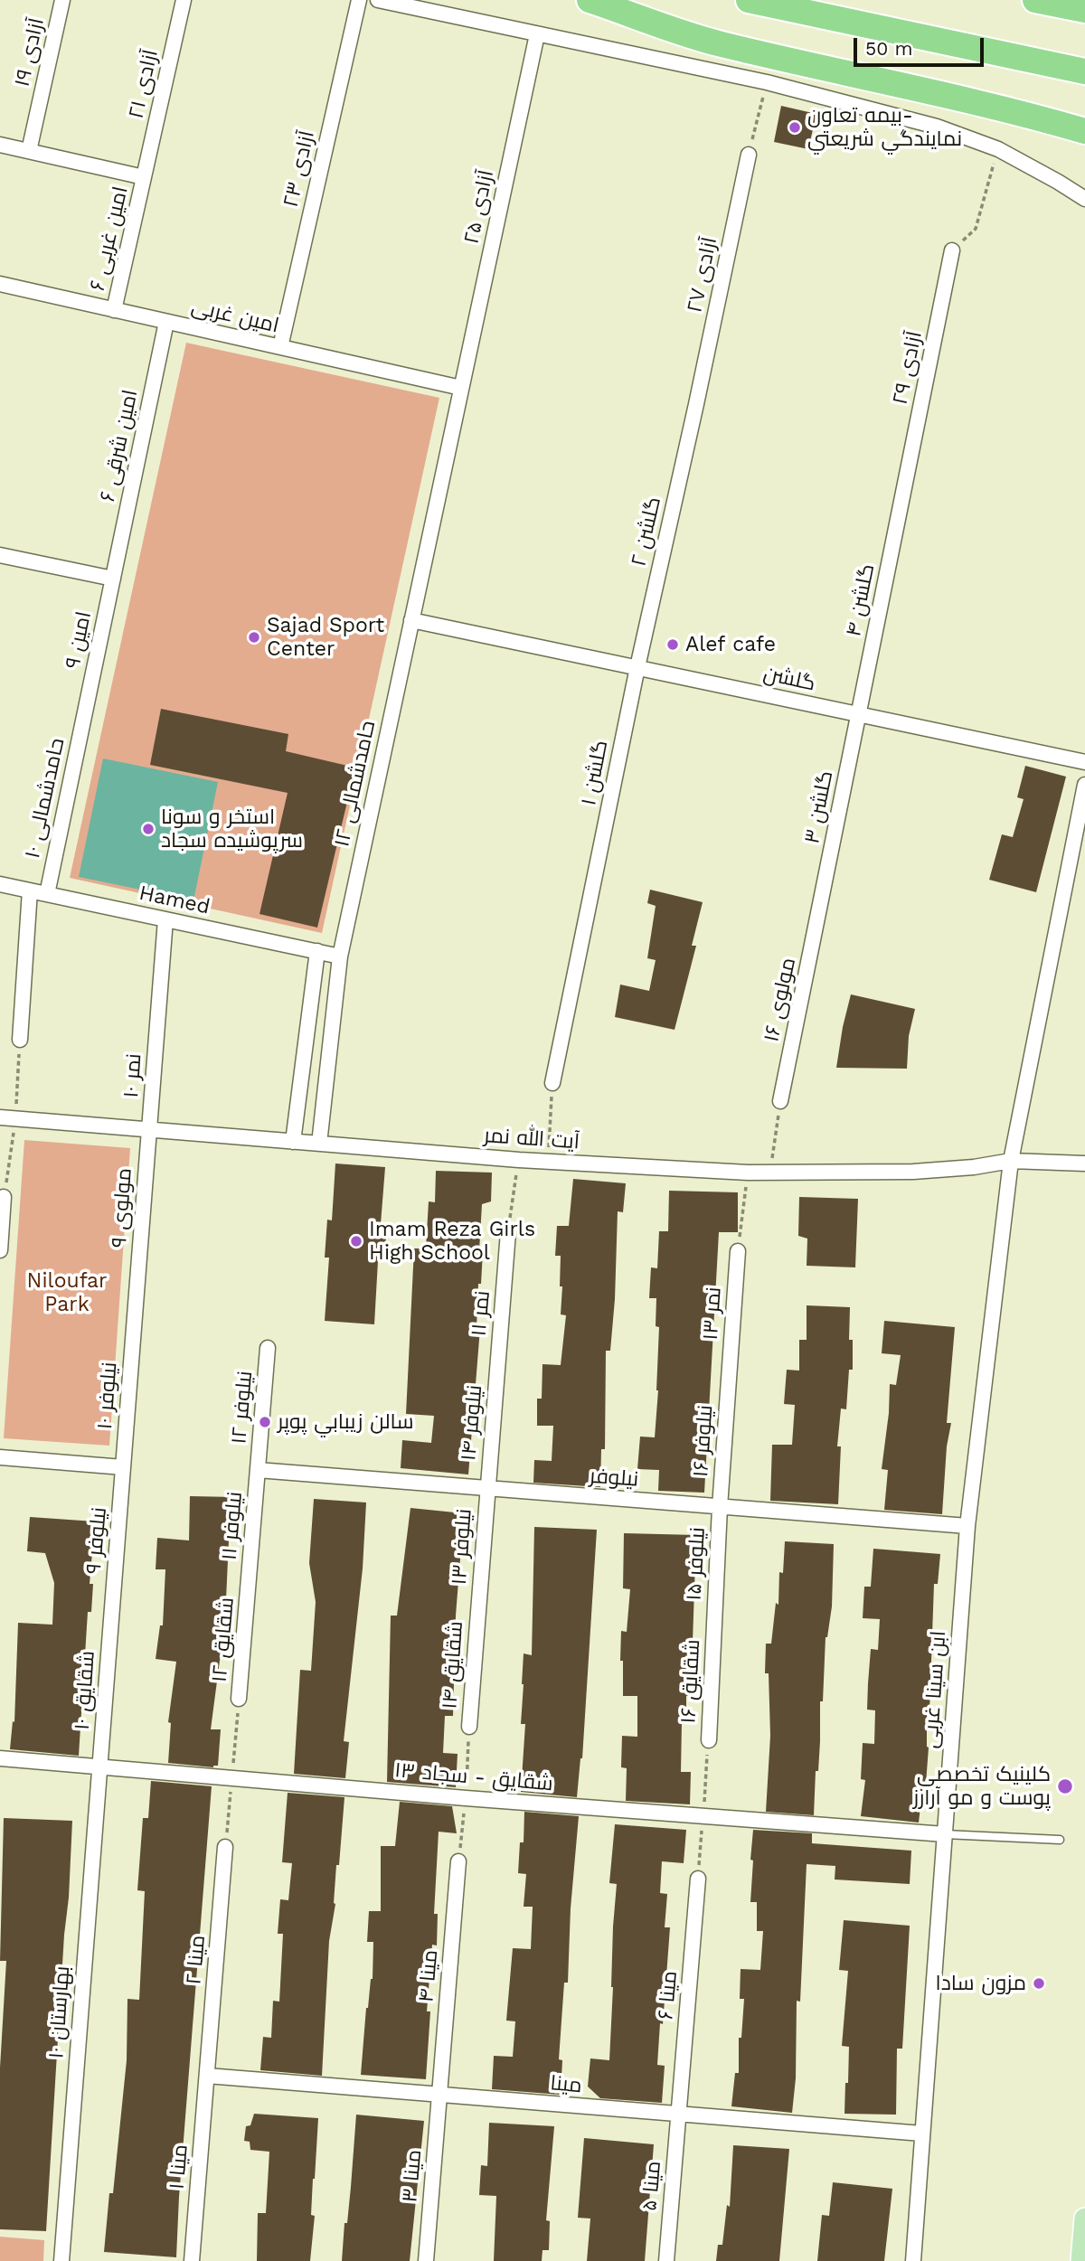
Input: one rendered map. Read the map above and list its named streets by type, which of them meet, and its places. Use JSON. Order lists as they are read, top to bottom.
{
  "streets": {
    "street": [
      "۱۹ آزادی",
      "آزادی ۲۱",
      "آزادی ۲۳",
      "آزادی ۲۵",
      "امین غربی ۶",
      "۲۷ آزادی",
      "امین غربی",
      "آزادی ۲۹",
      "امین شرقی ۶",
      "گلشن ۲",
      "گلشن ۴",
      "امین ۹",
      "گلشن",
      "گلشن ۱",
      "حامدشمالی ۱۲",
      "حامدشمالی ۱۰",
      "گلشن ۳",
      "Hamed",
      "مولوی ۱۶",
      "نمر ۱۰",
      "آیت الله نمر",
      "مولوی ۹",
      "نمر ۱۱",
      "نمر ۱۳",
      "نیلوفر ۱۰",
      "نیلوفر ۱۲",
      "نیلوفر ۱۴",
      "نیلوفر ۱۶",
      "نیلوفر",
      "نیلوفر ۱۱",
      "نیلوفر ۹",
      "نیلوفر ۱۳",
      "نیلوفر ۱۵",
      "شقایق ۱۲",
      "شقایق ۱۴",
      "شقایق ۱۶",
      "ابن سینا غربی",
      "شقایق ۱۰",
      "شقایق - سجاد ۱۳",
      "مینا ۲",
      "مینا ۴",
      "مینا ۶",
      "بهارستان ۱۰",
      "مینا",
      "مینا ۱",
      "مینا ۳",
      "مینا ۵"
    ]
  },
  "crossings": [
    ["آزادی ۲۱", "امین غربی ۶"],
    ["آزادی ۲۳", "امین غربی"],
    ["آزادی ۲۵", "امین غربی"],
    ["آزادی ۲۵", "گلشن"],
    ["آزادی ۲۵", "حامدشمالی ۱۲"],
    ["امین غربی ۶", "امین غربی"],
    ["۲۷ آزادی", "گلشن ۲"],
    ["امین غربی", "امین شرقی ۶"],
    ["آزادی ۲۹", "گلشن ۴"],
    ["امین شرقی ۶", "امین ۹"],
    ["گلشن ۲", "گلشن"],
    ["گلشن ۲", "گلشن ۱"],
    ["گلشن ۴", "گلشن"],
    ["گلشن ۴", "گلشن ۳"],
    ["امین ۹", "حامدشمالی ۱۰"],
    ["گلشن", "گلشن ۱"],
    ["گلشن", "حامدشمالی ۱۲"],
    ["گلشن", "گلشن ۳"],
    ["حامدشمالی ۱۲", "Hamed"],
    ["حامدشمالی ۱۲", "آیت الله نمر"],
    ["حامدشمالی ۱۰", "Hamed"],
    ["گلشن ۳", "مولوی ۱۶"],
    ["Hamed", "نمر ۱۰"],
    ["نمر ۱۰", "آیت الله نمر"],
    ["نمر ۱۰", "مولوی ۹"],
    ["آیت الله نمر", "مولوی ۹"],
    ["آیت الله نمر", "ابن سینا غربی"],
    ["مولوی ۹", "نیلوفر ۱۰"],
    ["نمر ۱۱", "نیلوفر ۱۴"],
    ["نمر ۱۳", "نیلوفر ۱۶"],
    ["نیلوفر ۱۰", "نیلوفر ۹"],
    ["نیلوفر ۱۲", "نیلوفر"],
    ["نیلوفر ۱۲", "نیلوفر ۱۱"],
    ["نیلوفر ۱۴", "نیلوفر"],
    ["نیلوفر ۱۴", "نیلوفر ۱۳"],
    ["نیلوفر ۱۶", "نیلوفر"],
    ["نیلوفر ۱۶", "نیلوفر ۱۵"],
    ["نیلوفر", "نیلوفر ۱۱"],
    ["نیلوفر", "نیلوفر ۱۳"],
    ["نیلوفر", "نیلوفر ۱۵"],
    ["نیلوفر", "ابن سینا غربی"],
    ["نیلوفر ۱۱", "شقایق ۱۲"],
    ["نیلوفر ۹", "شقایق ۱۰"],
    ["نیلوفر ۱۳", "شقایق ۱۴"],
    ["نیلوفر ۱۵", "شقایق ۱۶"],
    ["ابن سینا غربی", "شقایق - سجاد ۱۳"],
    ["ابن سینا غربی", "مینا"],
    ["شقایق ۱۰", "شقایق - سجاد ۱۳"],
    ["شقایق ۱۰", "بهارستان ۱۰"],
    ["شقایق - سجاد ۱۳", "بهارستان ۱۰"],
    ["مینا ۲", "مینا"],
    ["مینا ۲", "مینا ۱"],
    ["مینا ۴", "مینا"],
    ["مینا ۴", "مینا ۳"],
    ["مینا ۶", "مینا"],
    ["مینا ۶", "مینا ۵"],
    ["مینا", "مینا ۱"],
    ["مینا", "مینا ۳"],
    ["مینا", "مینا ۵"]
  ],
  "parks": ["Niloufar Park"],
  "places": [
    "بيمه تعاون- نمايندگي شريعتي",
    "Sajad Sport Center",
    "Alef cafe",
    "استخر و سونا سرپوشیده سجاد",
    "Imam Reza Girls High School",
    "سالن زيبابي پوپر",
    "کلینیک تخصصی پوست و مو آرارز",
    "مزون سادا"
  ],
  "scale_bar": "50 m"
}
